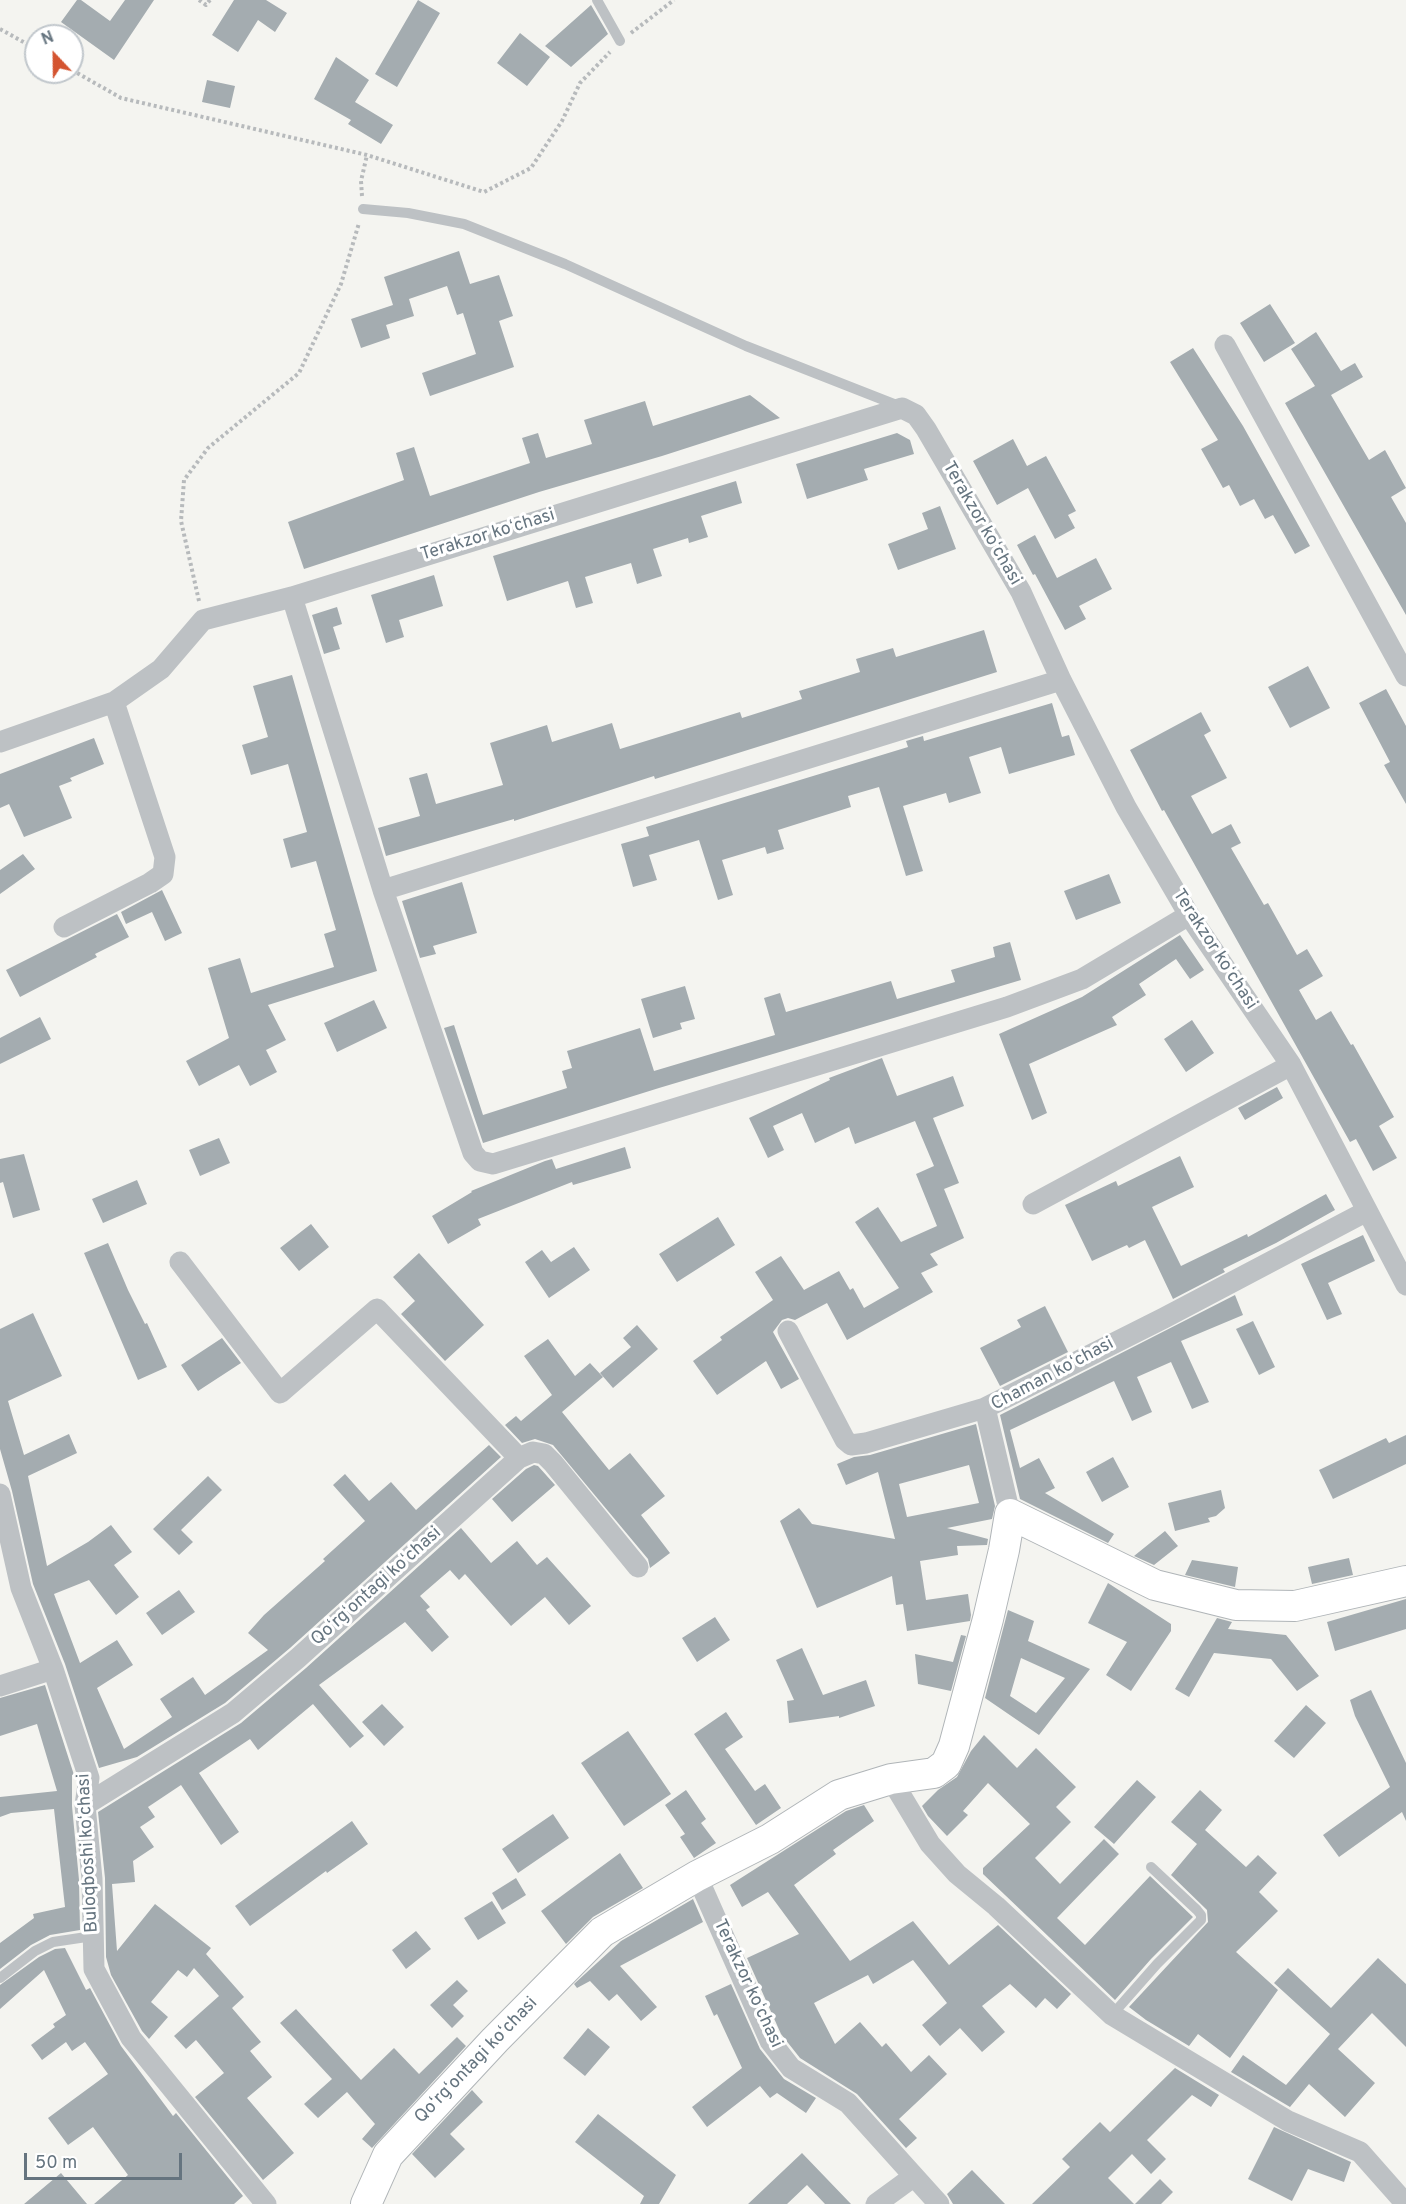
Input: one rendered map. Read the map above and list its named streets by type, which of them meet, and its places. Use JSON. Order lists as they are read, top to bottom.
{
  "streets": {
    "street": [
      "Terakzor koʻchasi",
      "Chaman koʻchasi",
      "Qoʻrgʻontagi koʻchasi",
      "Buloqboshi koʻchasi"
    ]
  },
  "crossings": [
    ["Terakzor koʻchasi", "Chaman koʻchasi"],
    ["Terakzor koʻchasi", "Qoʻrgʻontagi koʻchasi"],
    ["Chaman koʻchasi", "Qoʻrgʻontagi koʻchasi"],
    ["Qoʻrgʻontagi koʻchasi", "Buloqboshi koʻchasi"]
  ],
  "scale_bar": "50 m",
  "north": "top"
}
